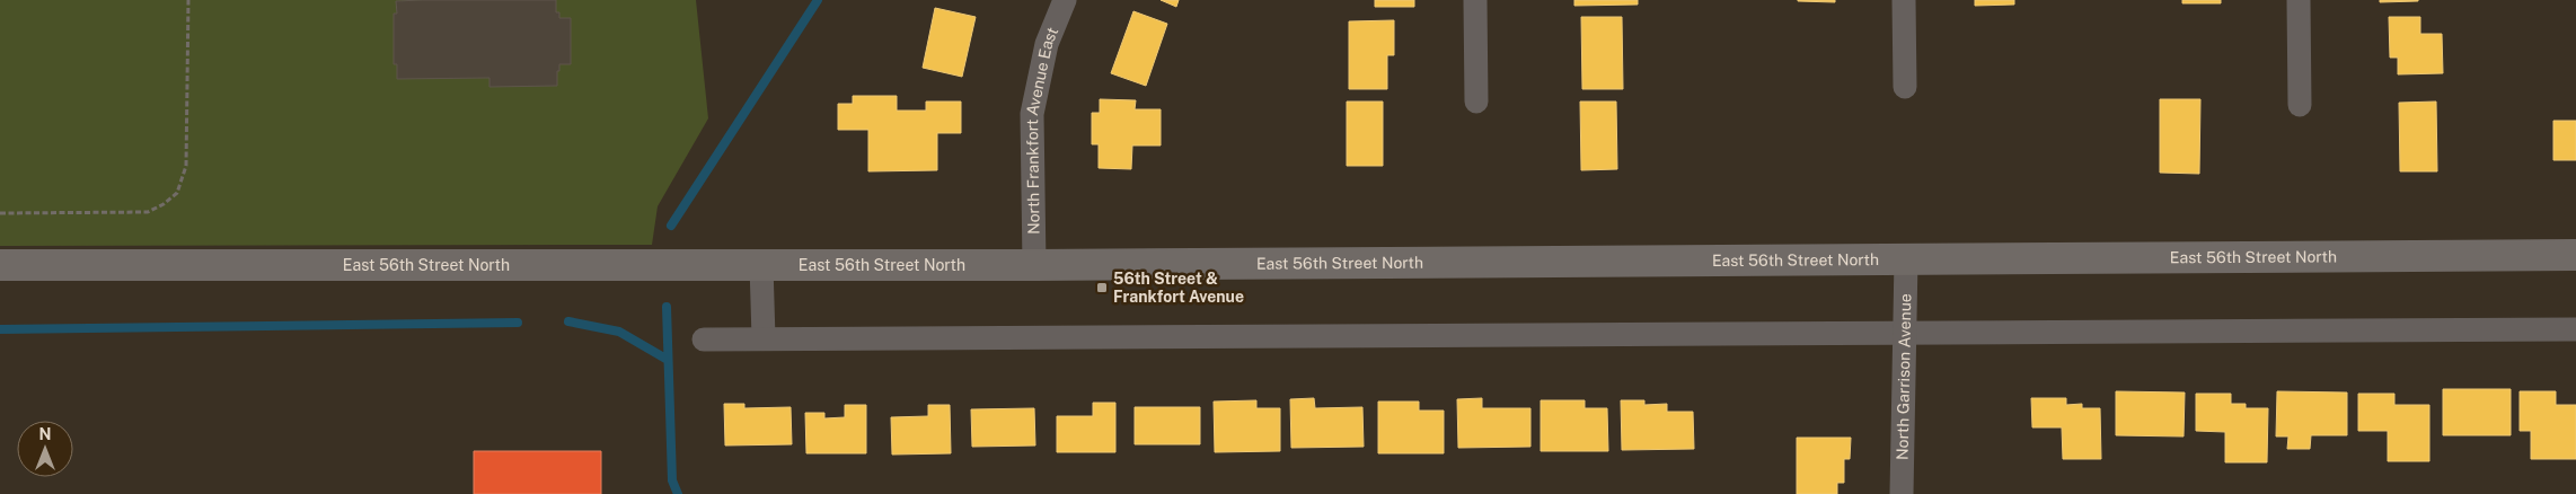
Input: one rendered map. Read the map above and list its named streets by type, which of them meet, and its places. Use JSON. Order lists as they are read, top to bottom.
{
  "streets": {
    "street": ["North Frankfort Avenue East", "East 56th Street North", "North Garrison Avenue"]
  },
  "crossings": [
    ["North Frankfort Avenue East", "East 56th Street North"],
    ["East 56th Street North", "North Garrison Avenue"]
  ],
  "places": {
    "transit": ["56th Street & Frankfort Avenue"]
  },
  "north": "top"
}
